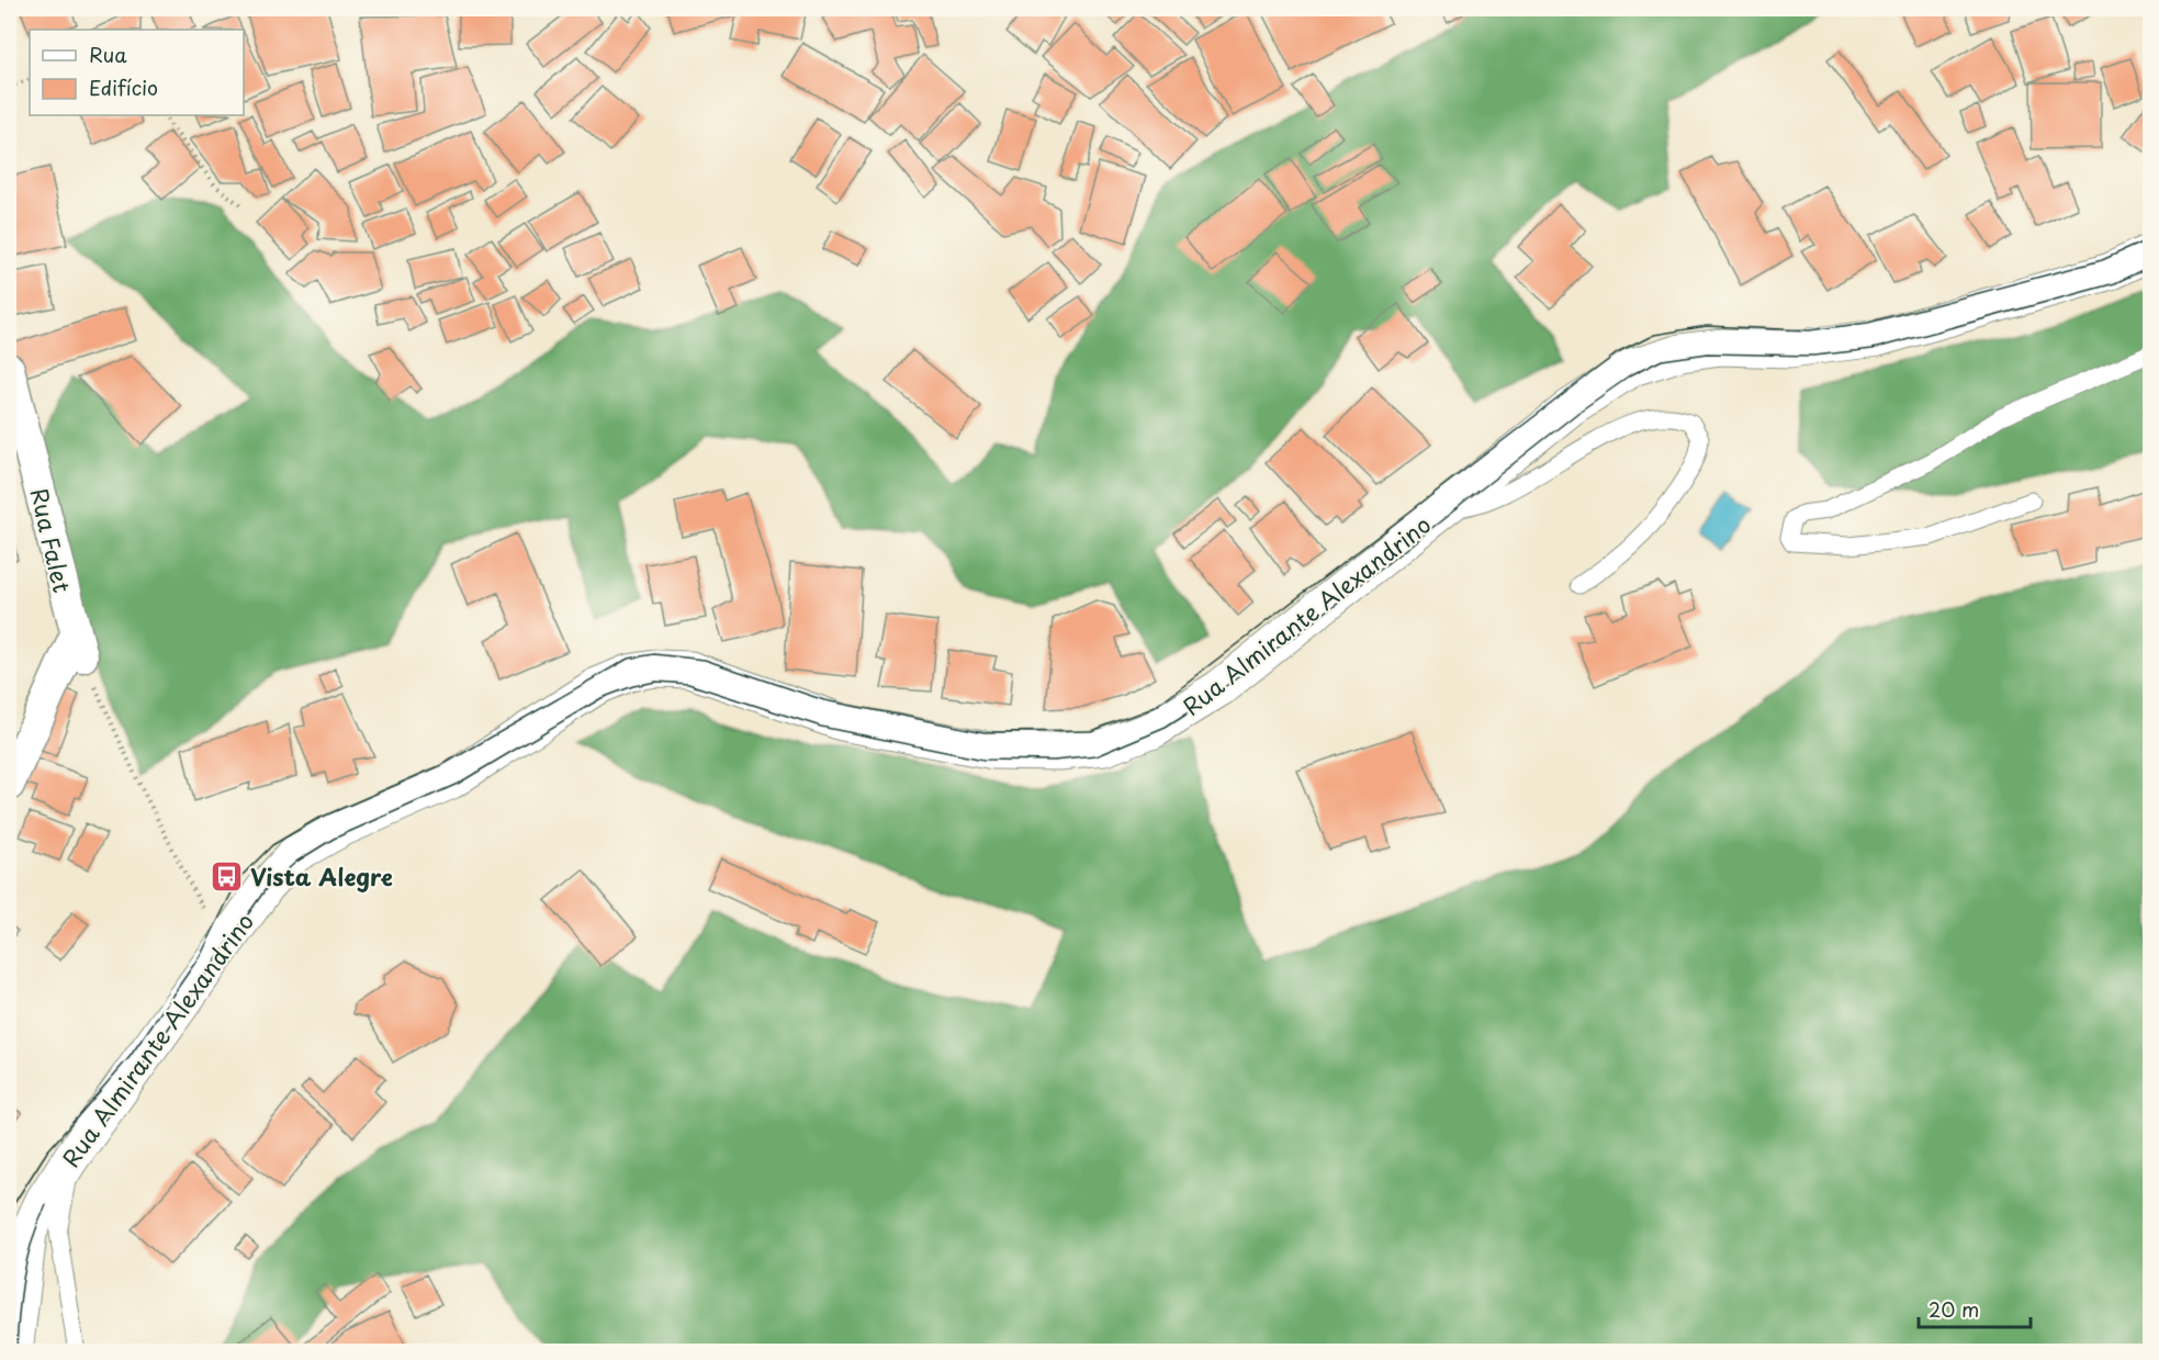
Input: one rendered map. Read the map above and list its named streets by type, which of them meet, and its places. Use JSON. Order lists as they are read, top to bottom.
{
  "streets": {
    "street": ["Rua Falet", "Rua Almirante Alexandrino"]
  },
  "places": {
    "bus stop": ["Vista Alegre"]
  },
  "legend": ["Rua", "Edifício"],
  "scale_bar": "20 m"
}
